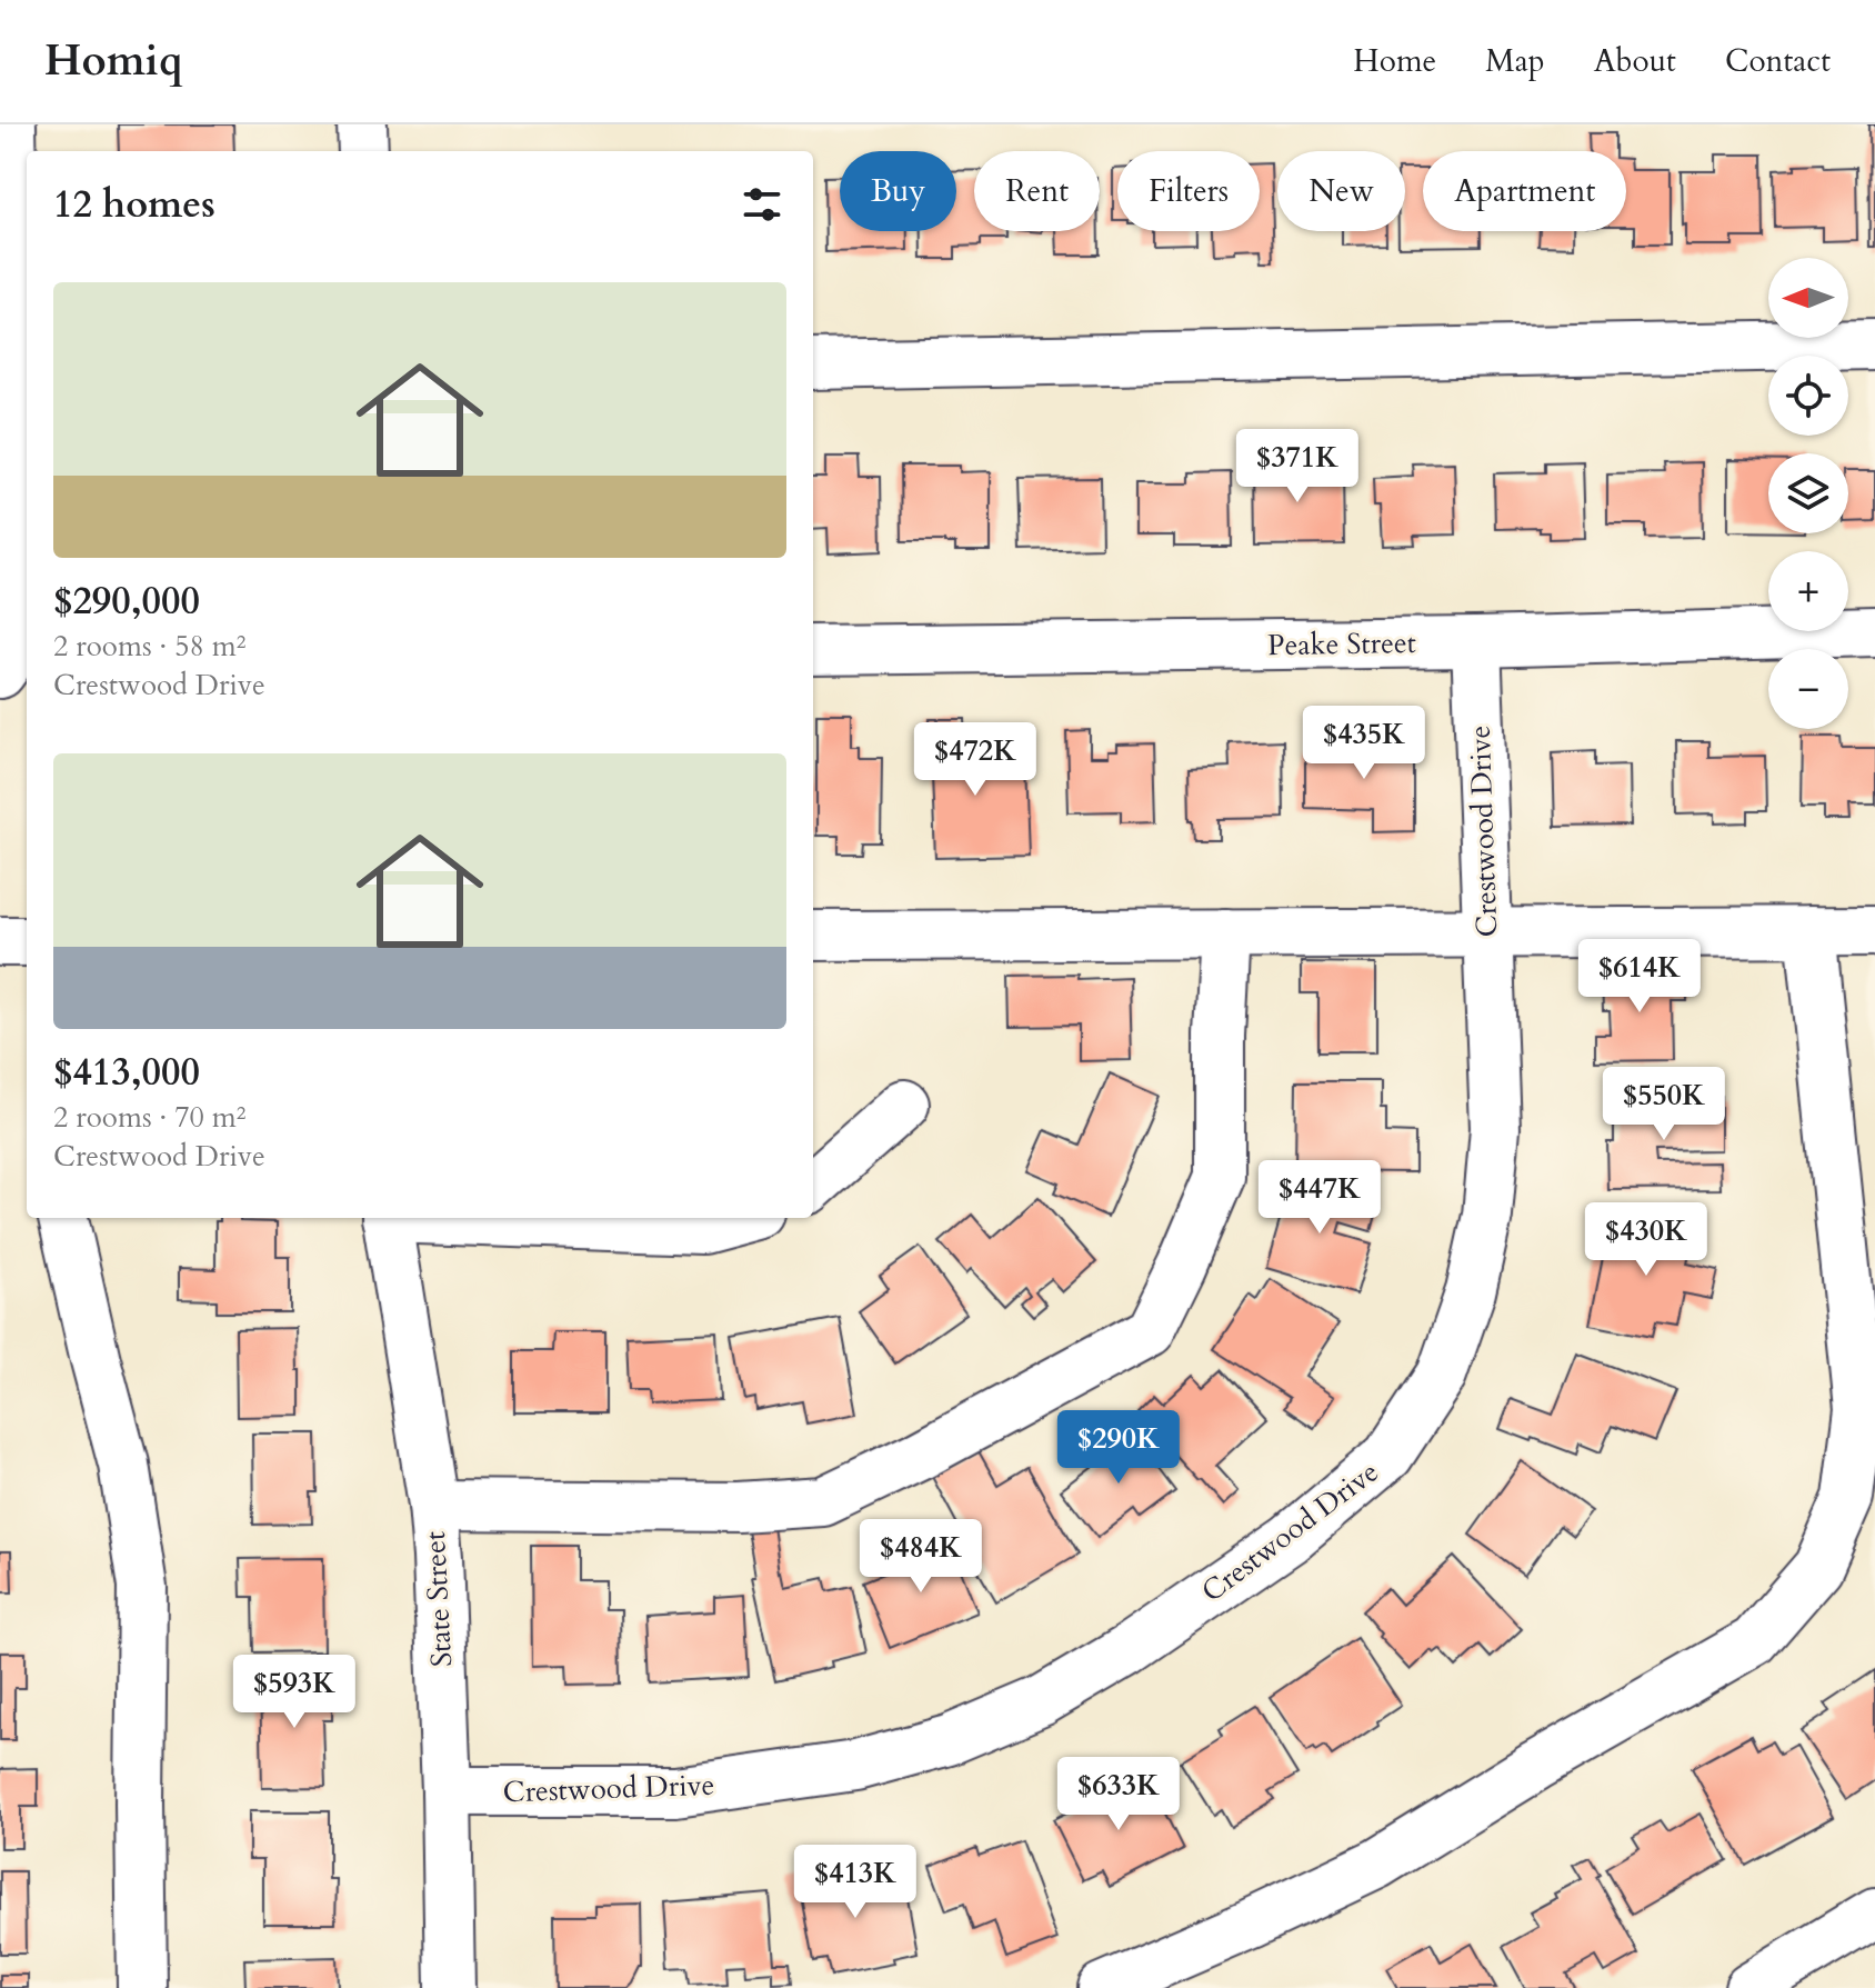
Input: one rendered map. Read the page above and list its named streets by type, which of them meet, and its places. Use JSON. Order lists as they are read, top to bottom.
{
  "streets": {
    "street": ["Peake Street", "Crestwood Drive", "State Street"]
  },
  "crossings": [
    ["Peake Street", "Crestwood Drive"],
    ["Crestwood Drive", "State Street"]
  ],
  "north": "left",
  "page": {
    "header": "Homiq",
    "nav": [
      "Home",
      "Map",
      "About",
      "Contact"
    ],
    "chip": [
      "Buy",
      "Rent",
      "Filters",
      "New",
      "Apartment"
    ],
    "heading": "12 homes",
    "map_buttons": ["+", "−"],
    "list": [
      {
        "name": "$290,000",
        "note": "2 rooms · 58 m² · Crestwood Drive"
      },
      {
        "name": "$413,000",
        "note": "2 rooms · 70 m² · Crestwood Drive"
      }
    ],
    "price": [
      "$371K",
      "$435K",
      "$472K",
      "$614K",
      "$550K",
      "$447K",
      "$430K",
      "$290K",
      "$484K",
      "$593K",
      "$633K",
      "$413K"
    ]
  }
}
